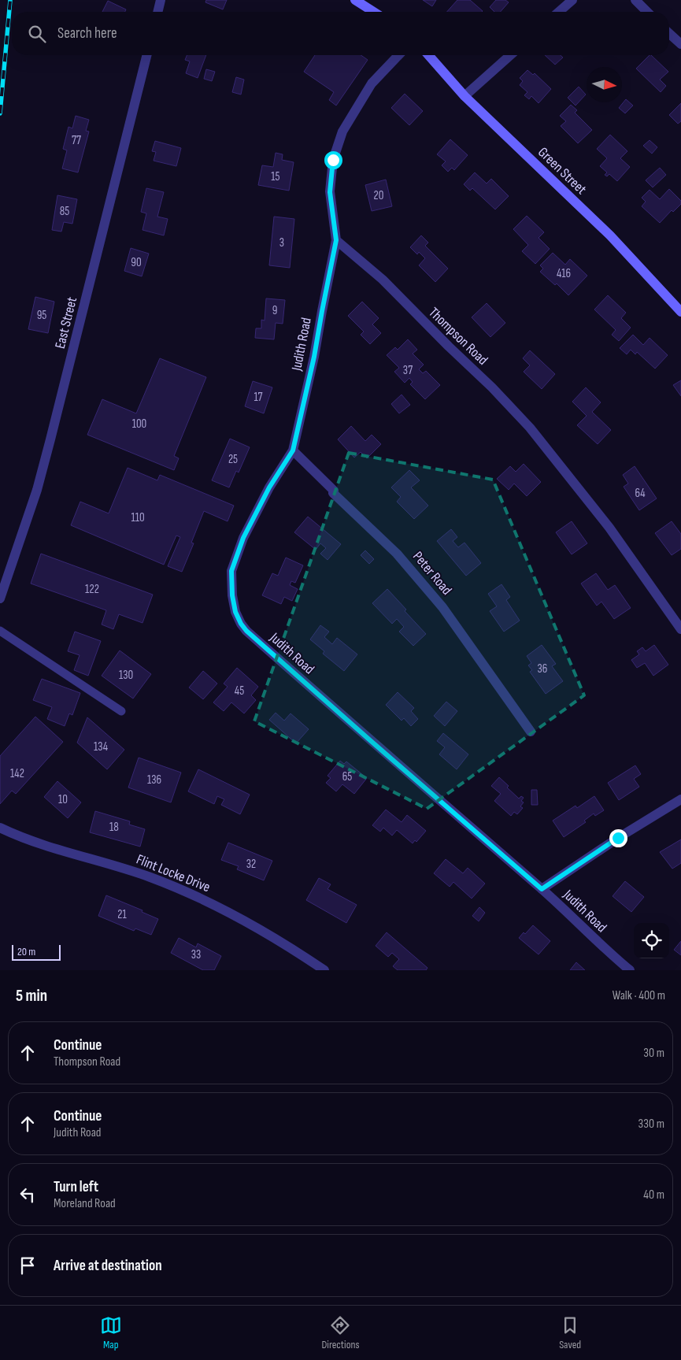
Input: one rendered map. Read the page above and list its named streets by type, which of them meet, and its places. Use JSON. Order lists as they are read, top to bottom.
{
  "streets": {
    "main road": ["Green Street"],
    "street": [
      "East Street",
      "Thompson Road",
      "Judith Road",
      "Peter Road",
      "Flint Locke Drive"
    ]
  },
  "crossings": [
    ["Thompson Road", "Judith Road"],
    ["Judith Road", "Peter Road"]
  ],
  "house_numbers": [
    "77",
    "15",
    "20",
    "85",
    "3",
    "90",
    "416",
    "9",
    "95",
    "37",
    "17",
    "100",
    "25",
    "64",
    "110",
    "122",
    "36",
    "130",
    "45",
    "134",
    "142",
    "65",
    "136",
    "10",
    "18",
    "32",
    "21",
    "33"
  ],
  "scale_bar": "20 m",
  "north": "right",
  "page": {
    "search": "Search here",
    "scale": "20 m",
    "heading": ["5 min", "Walk · 400 m"],
    "list": [
      ["Continue", "Thompson Road", "30 m"],
      ["Continue", "Judith Road", "330 m"],
      ["Turn left", "Moreland Road", "40 m"],
      "Arrive at destination"
    ],
    "nav": ["Map", "Directions", "Saved"]
  }
}
